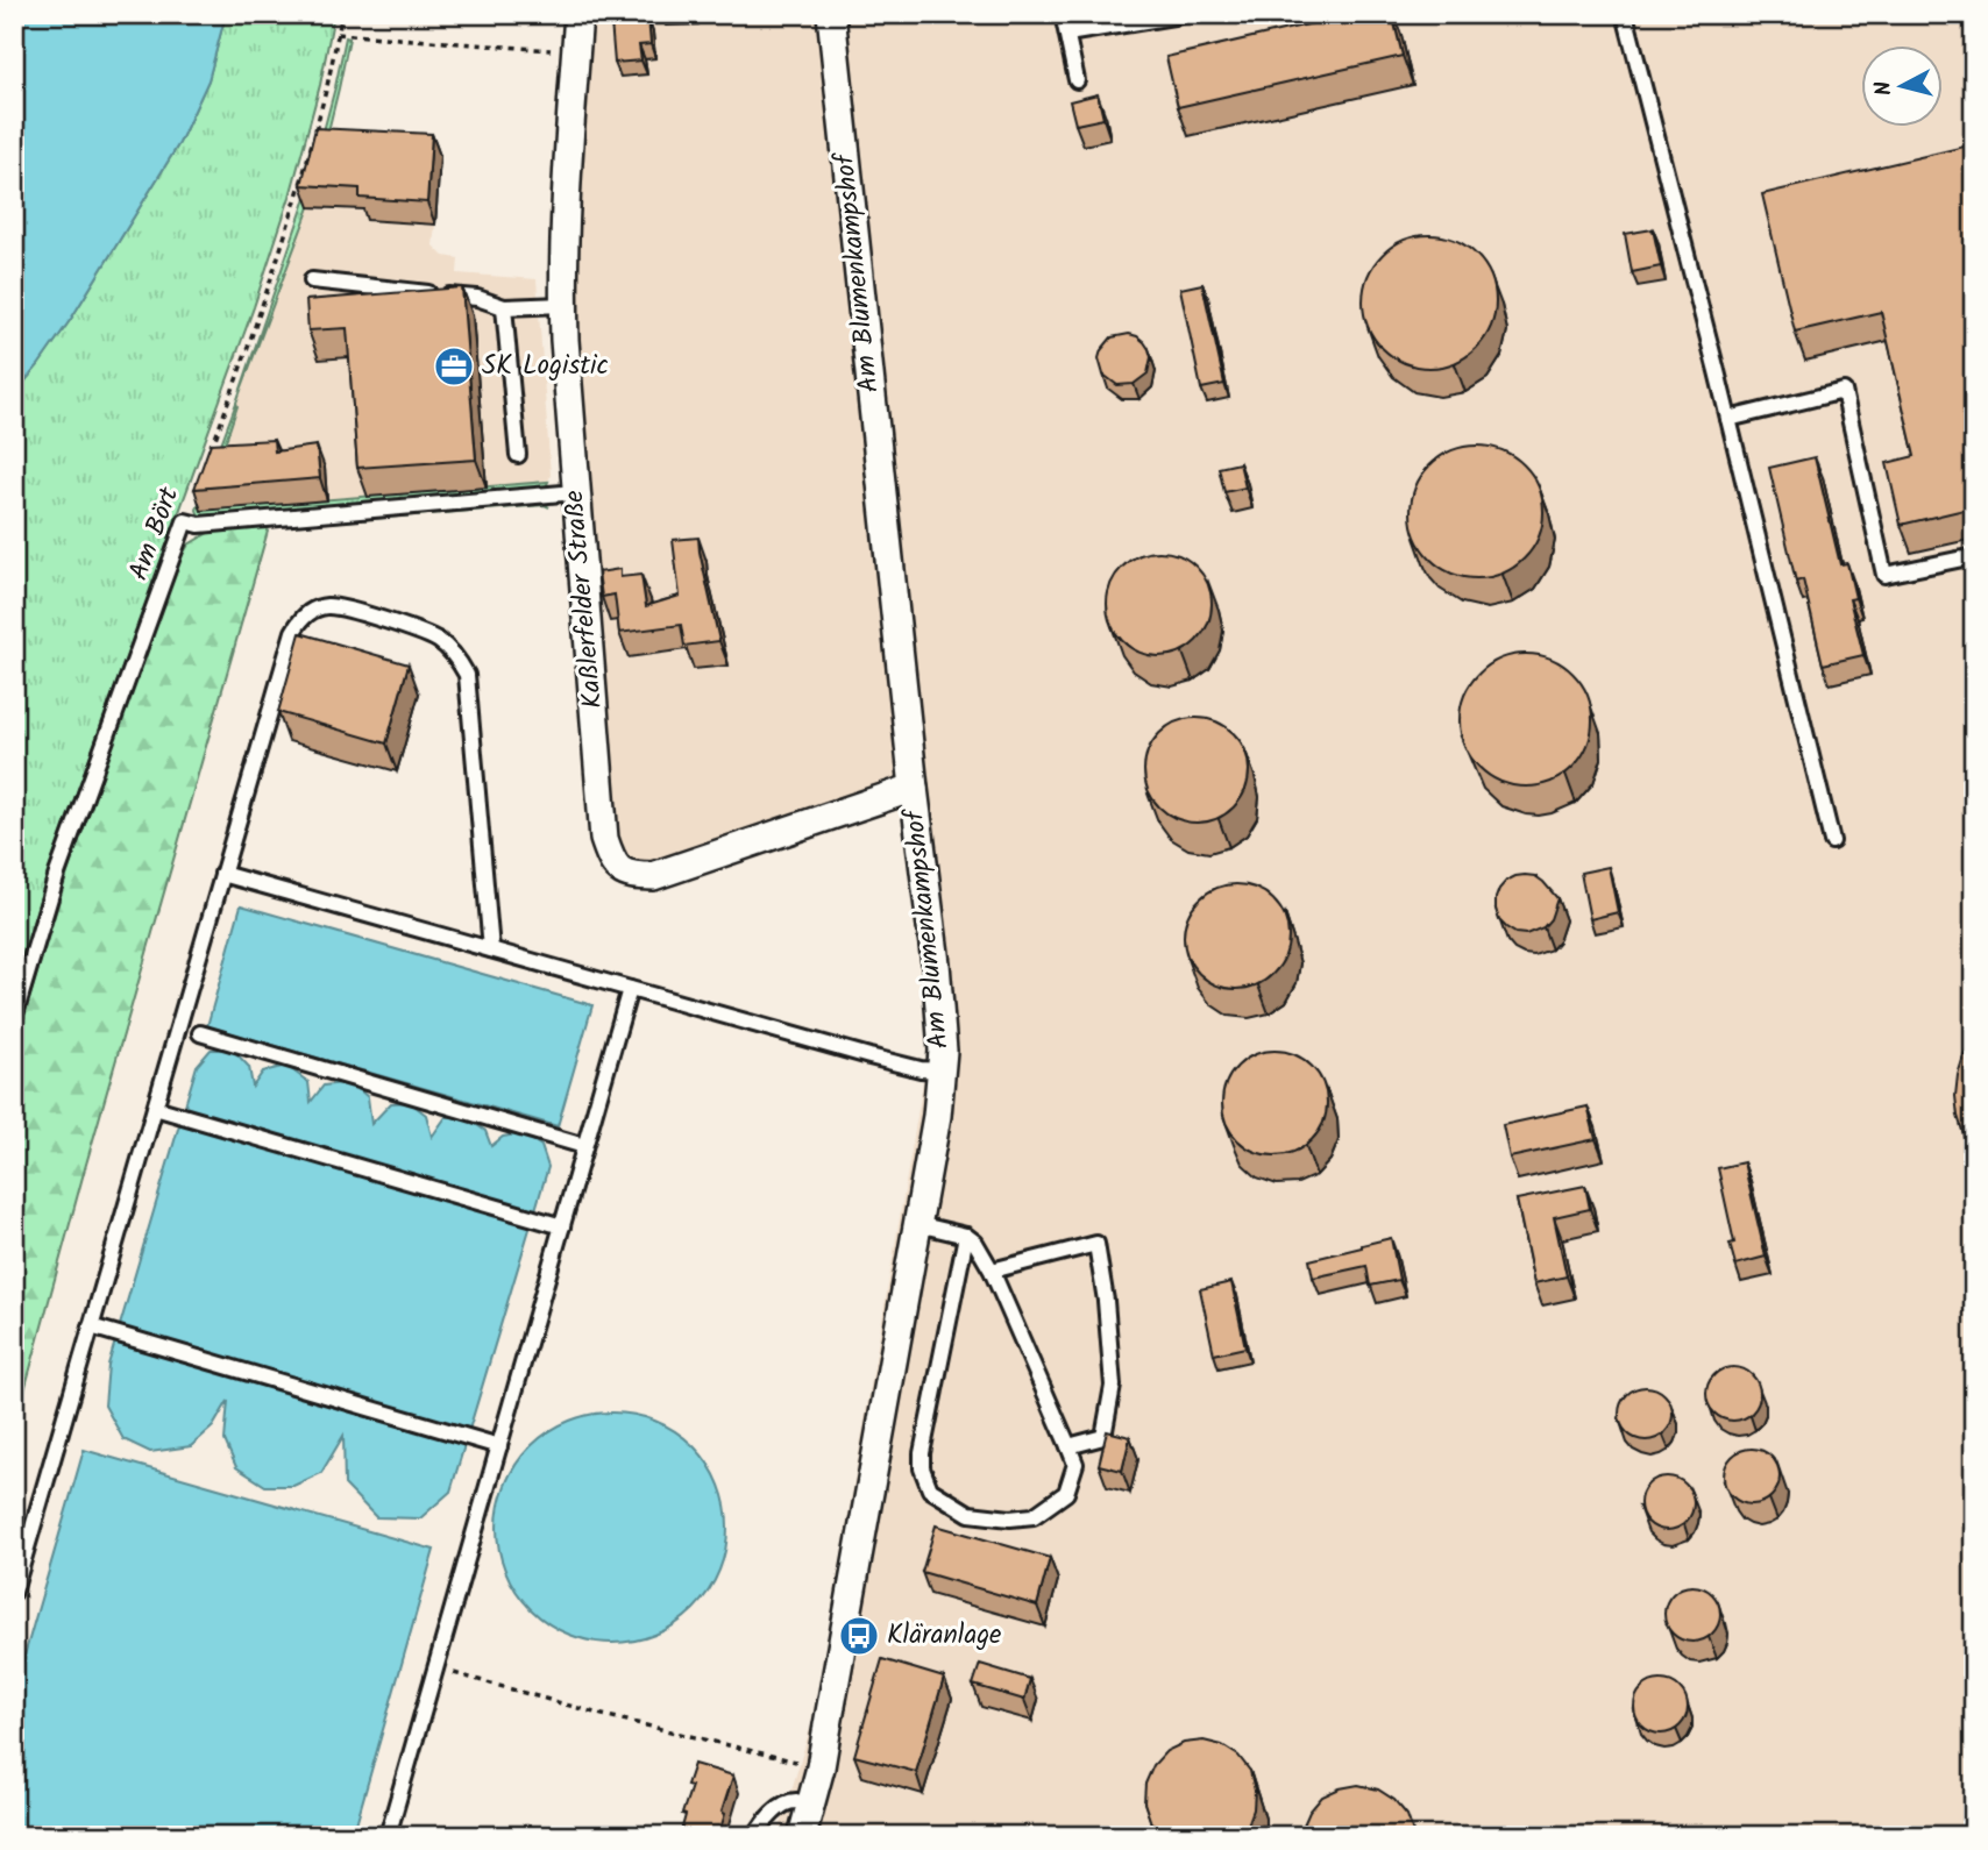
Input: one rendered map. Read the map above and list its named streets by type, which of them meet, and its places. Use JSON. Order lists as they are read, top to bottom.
{
  "streets": {
    "street": ["Am Blumenkampshof", "Kaßlerfelder Straße"],
    "lane": ["Am Bört"]
  },
  "crossings": [
    ["Am Blumenkampshof", "Kaßlerfelder Straße"],
    ["Am Bört", "Kaßlerfelder Straße"]
  ],
  "places": {
    "office": ["SK Logistic"],
    "bus stop": ["Kläranlage"]
  },
  "north": "left"
}
